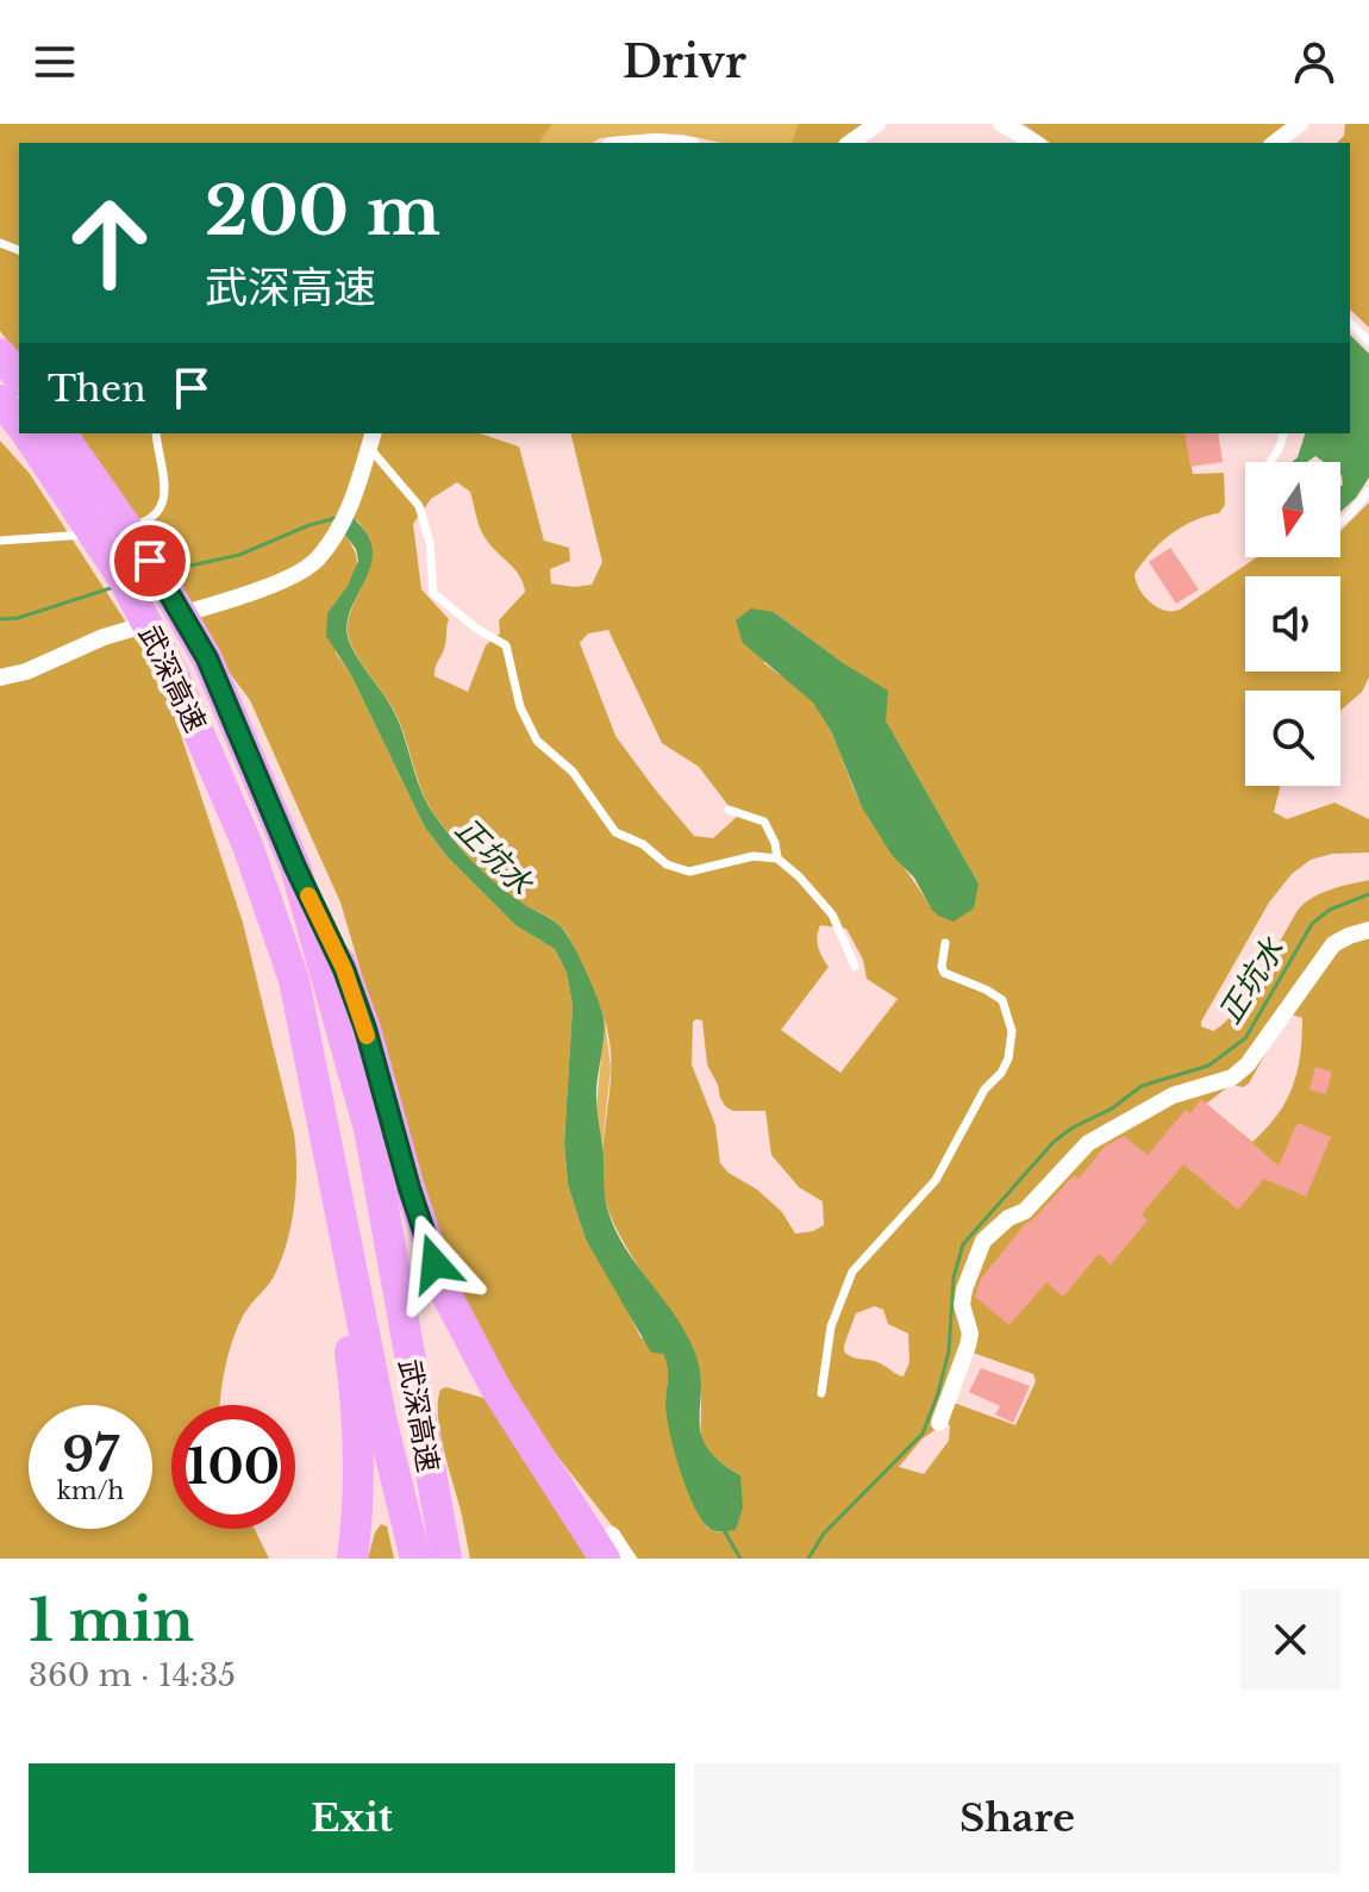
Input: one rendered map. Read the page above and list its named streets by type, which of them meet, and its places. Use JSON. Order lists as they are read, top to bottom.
{
  "streets": {
    "highway": ["武深高速"]
  },
  "water": ["正坑水"],
  "north": "bottom",
  "page": {
    "header": "Drivr",
    "turn": ["200 m", "武深高速"],
    "then": "Then",
    "speed": "97 km/h",
    "limit": "100",
    "heading": ["1 min", "360 m · 14:35"],
    "buttons": ["Exit", "Share"]
  }
}
